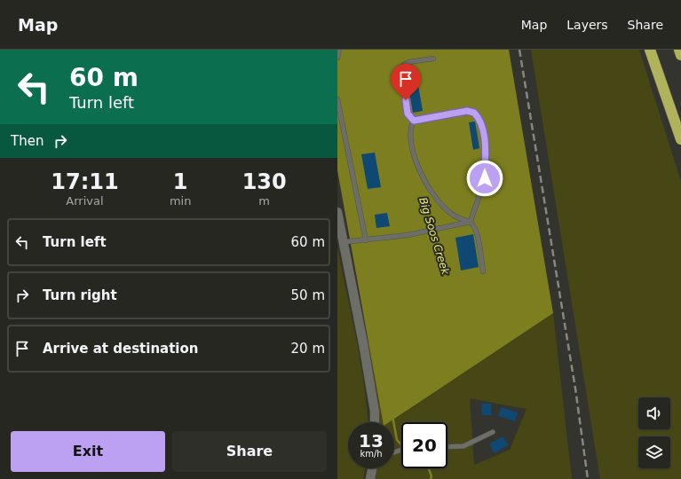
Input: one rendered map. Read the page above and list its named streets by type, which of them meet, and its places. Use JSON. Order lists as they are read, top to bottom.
{
  "water": ["Big Soos Creek"],
  "page": {
    "header": "Map",
    "nav": ["Map", "Layers", "Share"],
    "turn": ["60 m", "Turn left"],
    "then": "Then",
    "eta": [
      "17:11",
      "Arrival",
      "1",
      "min",
      "130",
      "m"
    ],
    "list": [
      {
        "name": "Turn left",
        "value": "60 m"
      },
      {
        "name": "Turn right",
        "value": "50 m"
      },
      {
        "name": "Arrive at destination",
        "value": "20 m"
      }
    ],
    "speed": "13 km/h",
    "limit": "20",
    "buttons": ["Exit", "Share"]
  }
}
